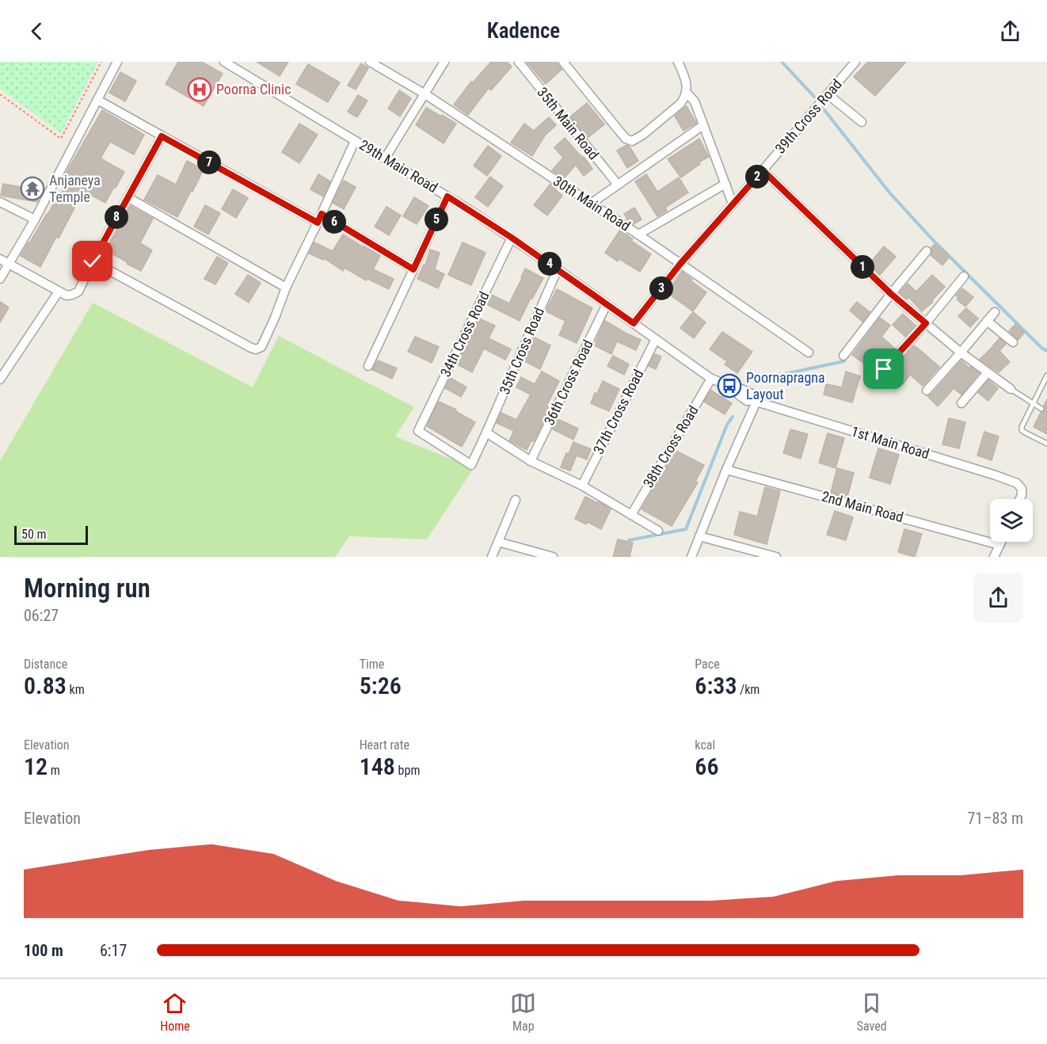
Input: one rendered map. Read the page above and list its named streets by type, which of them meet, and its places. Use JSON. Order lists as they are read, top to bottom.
{
  "streets": {
    "street": [
      "39th Cross Road",
      "35th Main Road",
      "29th Main Road",
      "30th Main Road",
      "34th Cross Road",
      "35th Cross Road",
      "36th Cross Road",
      "37th Cross Road",
      "1st Main Road",
      "38th Cross Road",
      "2nd Main Road"
    ]
  },
  "crossings": [
    ["39th Cross Road", "29th Main Road"],
    ["39th Cross Road", "30th Main Road"],
    ["29th Main Road", "34th Cross Road"],
    ["29th Main Road", "35th Cross Road"],
    ["29th Main Road", "36th Cross Road"],
    ["29th Main Road", "37th Cross Road"],
    ["29th Main Road", "1st Main Road"],
    ["29th Main Road", "38th Cross Road"],
    ["34th Cross Road", "35th Cross Road"]
  ],
  "places": {
    "hospital": ["Poorna Clinic"],
    "temple": ["Anjaneya Temple"],
    "bus stop": ["Poornapragna Layout"]
  },
  "scale_bar": "50 m",
  "page": {
    "header": "Kadence",
    "pins": [
      "7",
      "2",
      "8",
      "5",
      "6",
      "4",
      "1",
      "3"
    ],
    "scale": "50 m",
    "heading": ["Morning run", "06:27"],
    "stats": [
      ["Distance", "0.83 km"],
      ["Time", "5:26"],
      ["Pace", "6:33 /km"],
      ["Elevation", "12 m"],
      ["Heart rate", "148 bpm"],
      ["kcal", "66"]
    ],
    "chart": ["Elevation", "71–83 m"],
    "list": [
      {
        "name": "100 m",
        "note": "6:17"
      }
    ],
    "tabs": ["Home", "Map", "Saved"]
  }
}
